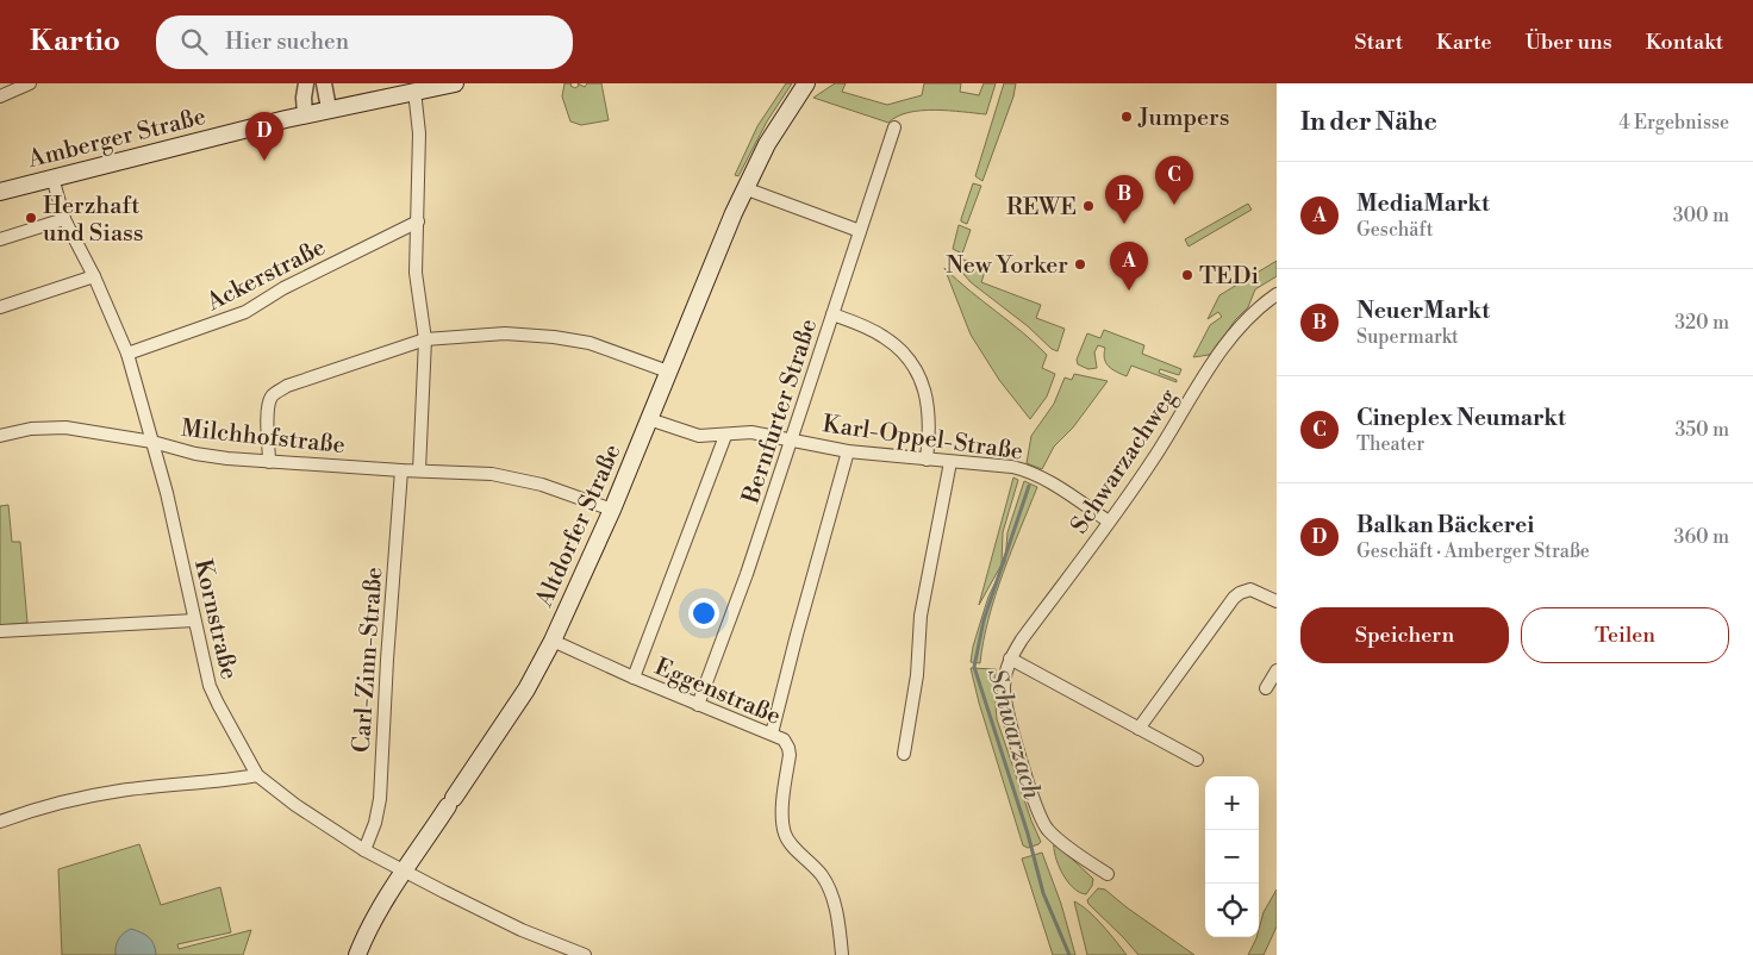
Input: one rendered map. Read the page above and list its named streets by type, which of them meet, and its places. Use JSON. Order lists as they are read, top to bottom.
{
  "streets": {
    "main road": ["Amberger Straße", "Altdorfer Straße"],
    "street": [
      "Ackerstraße",
      "Bernfurter Straße",
      "Milchhofstraße",
      "Karl-Oppel-Straße",
      "Schwarzachweg",
      "Kornstraße",
      "Carl-Zinn-Straße",
      "Eggenstraße"
    ]
  },
  "crossings": [
    ["Amberger Straße", "Milchhofstraße"],
    ["Ackerstraße", "Milchhofstraße"],
    ["Bernfurter Straße", "Karl-Oppel-Straße"],
    ["Bernfurter Straße", "Eggenstraße"],
    ["Milchhofstraße", "Altdorfer Straße"],
    ["Milchhofstraße", "Kornstraße"],
    ["Milchhofstraße", "Carl-Zinn-Straße"],
    ["Karl-Oppel-Straße", "Schwarzachweg"],
    ["Karl-Oppel-Straße", "Altdorfer Straße"],
    ["Altdorfer Straße", "Kornstraße"],
    ["Altdorfer Straße", "Eggenstraße"],
    ["Kornstraße", "Carl-Zinn-Straße"]
  ],
  "water": ["Schwarzach"],
  "places": [
    "Jumpers",
    "REWE",
    "Herzhaft und Siass",
    "New Yorker",
    "TEDi"
  ],
  "page": {
    "header": "Kartio",
    "search": "Hier suchen",
    "nav": [
      "Start",
      "Karte",
      "Über uns",
      "Kontakt"
    ],
    "heading": ["In der Nähe", "4 Ergebnisse"],
    "pins": [
      "D",
      "C",
      "B",
      "A"
    ],
    "list": [
      {
        "mark": "A",
        "name": "MediaMarkt",
        "note": "Geschäft",
        "value": "300 m"
      },
      {
        "mark": "B",
        "name": "NeuerMarkt",
        "note": "Supermarkt",
        "value": "320 m"
      },
      {
        "mark": "C",
        "name": "Cineplex Neumarkt",
        "note": "Theater",
        "value": "350 m"
      },
      {
        "mark": "D",
        "name": "Balkan Bäckerei",
        "note": "Geschäft · Amberger Straße",
        "value": "360 m"
      }
    ],
    "buttons": ["Speichern", "Teilen"],
    "map_buttons": ["+", "−"]
  }
}
